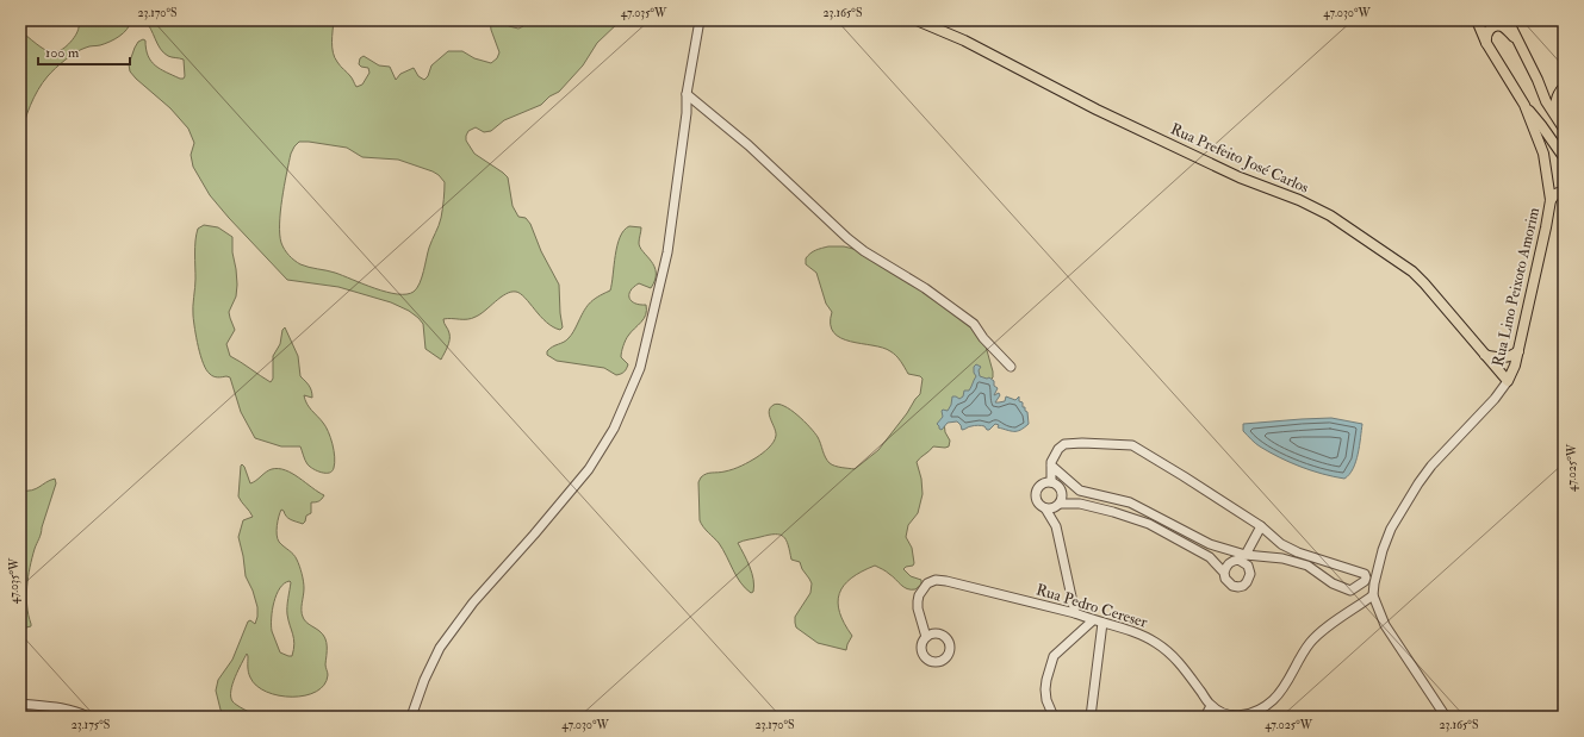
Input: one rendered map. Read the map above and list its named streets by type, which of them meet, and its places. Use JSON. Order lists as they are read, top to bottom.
{
  "streets": {
    "main road": ["Rua Prefeito José Carlos", "Rua Lino Peixoto Amorim"],
    "street": ["Rua Pedro Cereser"]
  },
  "crossings": [
    ["Rua Prefeito José Carlos", "Rua Lino Peixoto Amorim"]
  ],
  "scale_bar": "100 m",
  "coordinates": [
    "23.170°S",
    "47.035°W",
    "23.165°S",
    "47.030°W",
    "47.025°W",
    "23.175°S"
  ]
}
